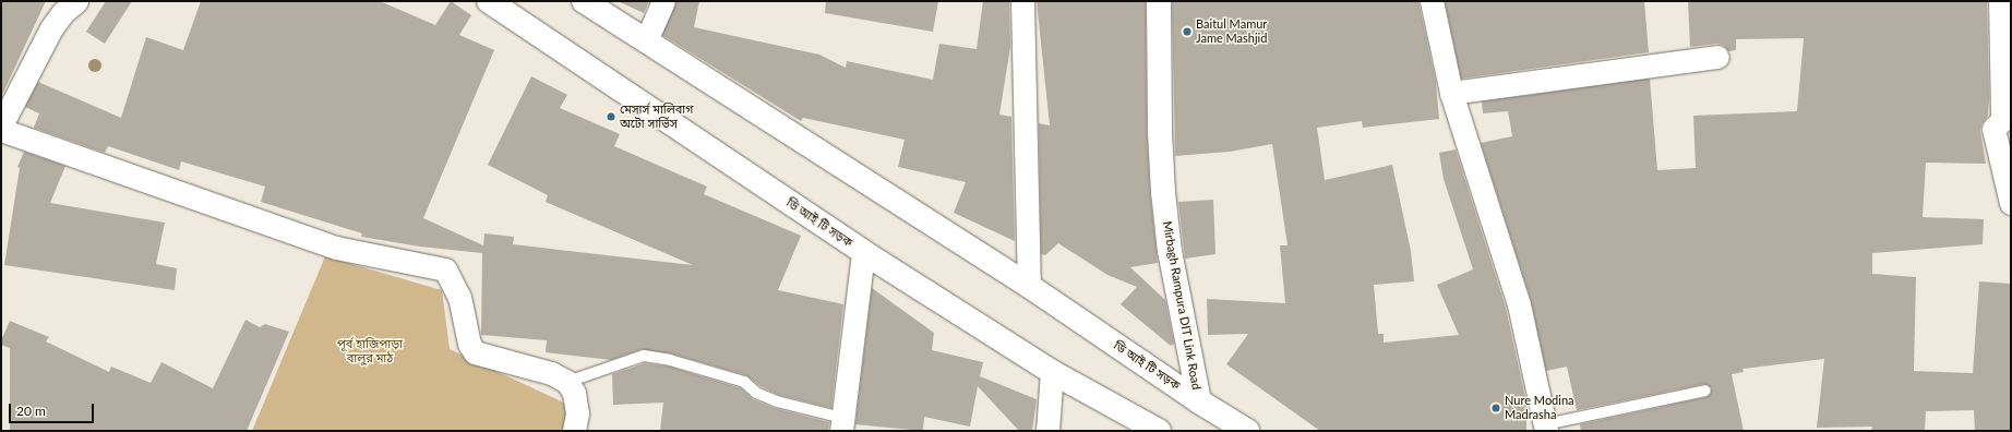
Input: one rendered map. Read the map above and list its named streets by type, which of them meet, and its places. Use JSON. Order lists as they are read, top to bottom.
{
  "streets": {
    "main road": ["ডি আই টি সড়ক", "Mirbagh Rampura DIT Link Road"]
  },
  "crossings": [
    ["ডি আই টি সড়ক", "Mirbagh Rampura DIT Link Road"]
  ],
  "parks": ["পূর্ব হাজিপাড়া বালুর মাঠ"],
  "places": ["Baitul Mamur Jame Mashjid", "মেসার্স মালিবাগ অটো সার্ভিস", "Nure Modina Madrasha"],
  "scale_bar": "20 m"
}
